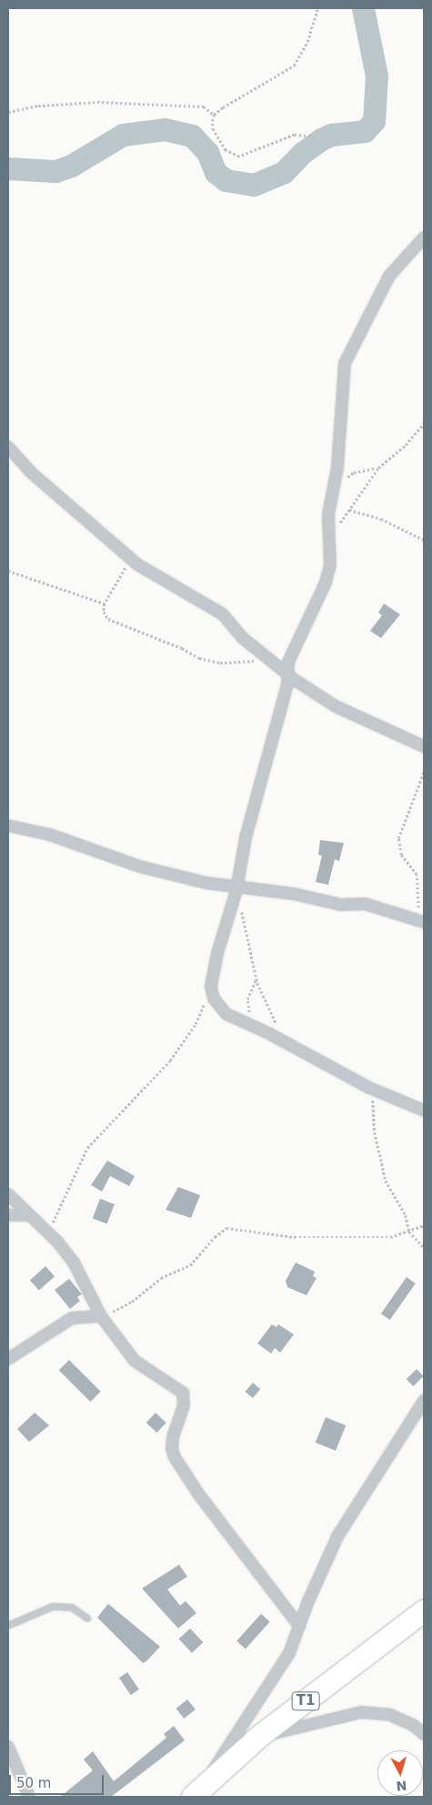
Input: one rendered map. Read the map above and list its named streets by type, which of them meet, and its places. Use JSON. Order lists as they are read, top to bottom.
{
  "streets": {
    "highway": ["T1"]
  },
  "scale_bar": "50 m",
  "north": "bottom"
}
